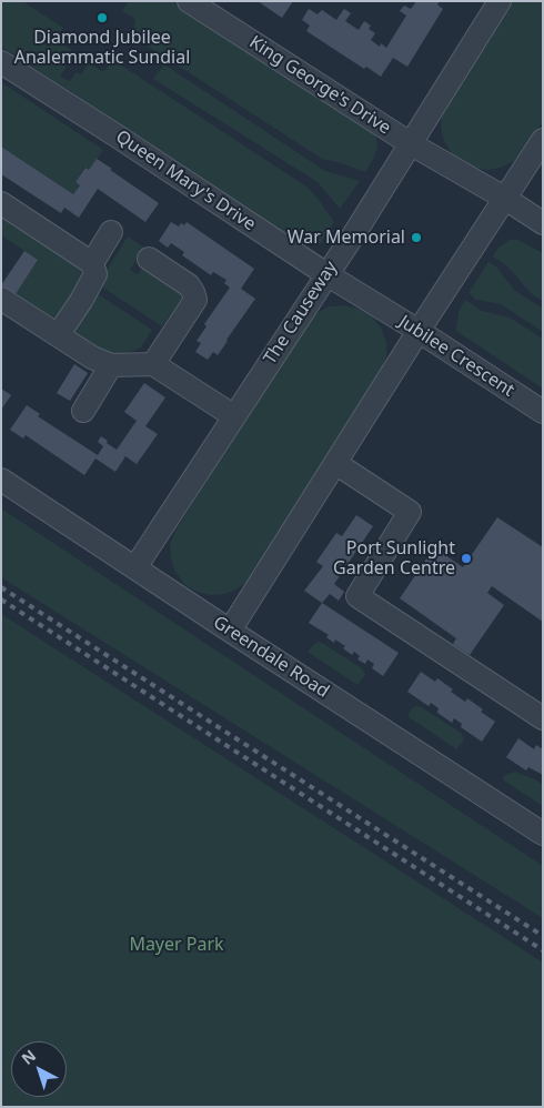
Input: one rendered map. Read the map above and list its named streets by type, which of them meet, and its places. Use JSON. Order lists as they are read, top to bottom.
{
  "streets": {
    "street": [
      "King George's Drive",
      "Queen Mary's Drive",
      "The Causeway",
      "Jubilee Crescent",
      "Greendale Road"
    ]
  },
  "crossings": [
    ["King George's Drive", "The Causeway"],
    ["Queen Mary's Drive", "The Causeway"],
    ["Queen Mary's Drive", "Jubilee Crescent"],
    ["The Causeway", "Greendale Road"]
  ],
  "parks": ["Mayer Park"],
  "places": ["Diamond Jubilee Analemmatic Sundial", "War Memorial", "Port Sunlight Garden Centre"],
  "north": "top left"
}
